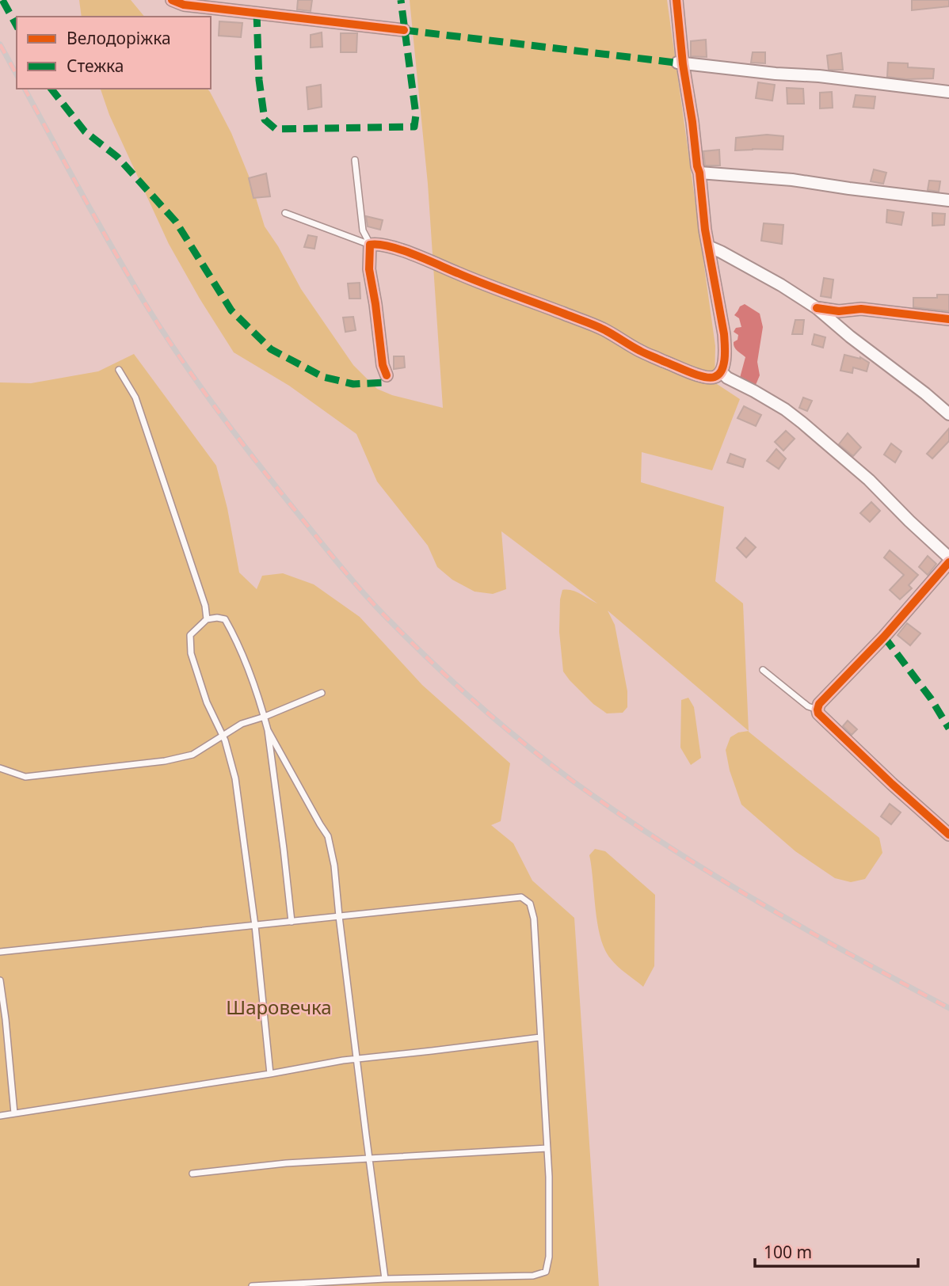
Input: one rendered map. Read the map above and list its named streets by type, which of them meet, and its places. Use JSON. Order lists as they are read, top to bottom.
{
  "parks": ["Шаровечка"],
  "legend": ["Велодоріжка", "Стежка"],
  "scale_bar": "100 m"
}
